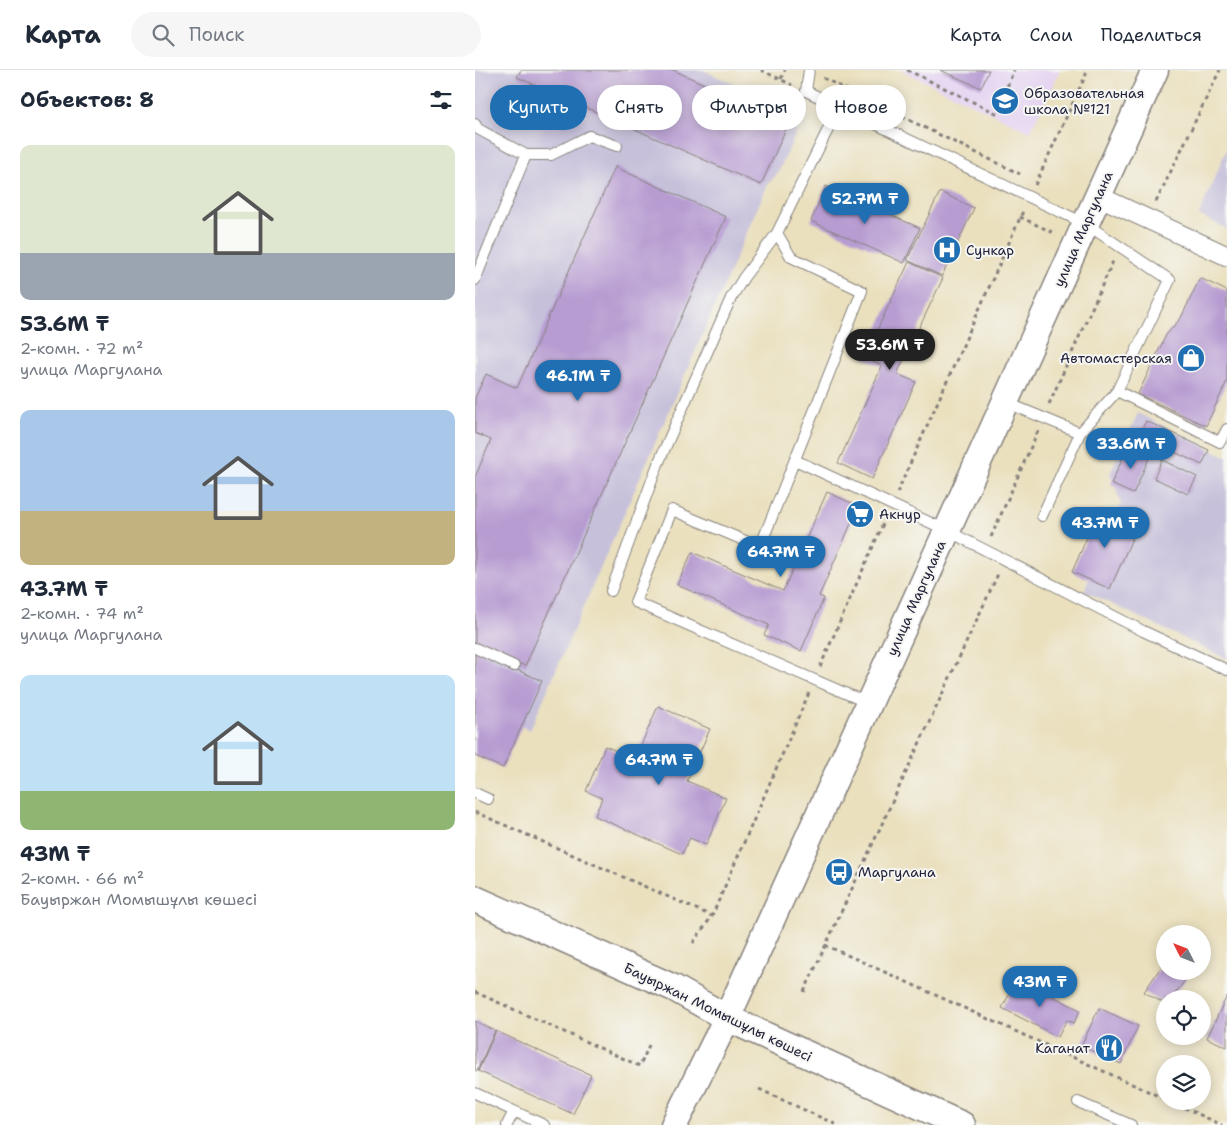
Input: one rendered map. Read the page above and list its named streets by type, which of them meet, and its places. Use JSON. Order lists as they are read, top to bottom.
{
  "streets": {
    "street": ["улица Маргулана", "Бауыржан Момышұлы көшесі"]
  },
  "crossings": [
    ["улица Маргулана", "Бауыржан Момышұлы көшесі"]
  ],
  "places": {
    "school or university": ["Образовательная школа №121"],
    "hospital": ["Сункар"],
    "shop": ["Автомастерская"],
    "supermarket": ["Акнур"],
    "bus stop": ["Маргулана"],
    "restaurant": ["Каганат"]
  },
  "north": "top left",
  "page": {
    "header": "Карта",
    "search": "Поиск",
    "nav": ["Карта", "Слои", "Поделиться"],
    "heading": "Объектов: 8",
    "chip": [
      "Купить",
      "Снять",
      "Фильтры",
      "Новое"
    ],
    "list": [
      {
        "name": "53.6M ₸",
        "note": "2-комн. · 72 m² · улица Маргулана"
      },
      {
        "name": "43.7M ₸",
        "note": "2-комн. · 74 m² · улица Маргулана"
      },
      {
        "name": "43M ₸",
        "note": "2-комн. · 66 m² · Бауыржан Момышұлы көшесі"
      }
    ],
    "price": [
      "52.7M ₸",
      "53.6M ₸",
      "46.1M ₸",
      "33.6M ₸",
      "43.7M ₸",
      "64.7M ₸",
      "64.7M ₸",
      "43M ₸"
    ]
  }
}
